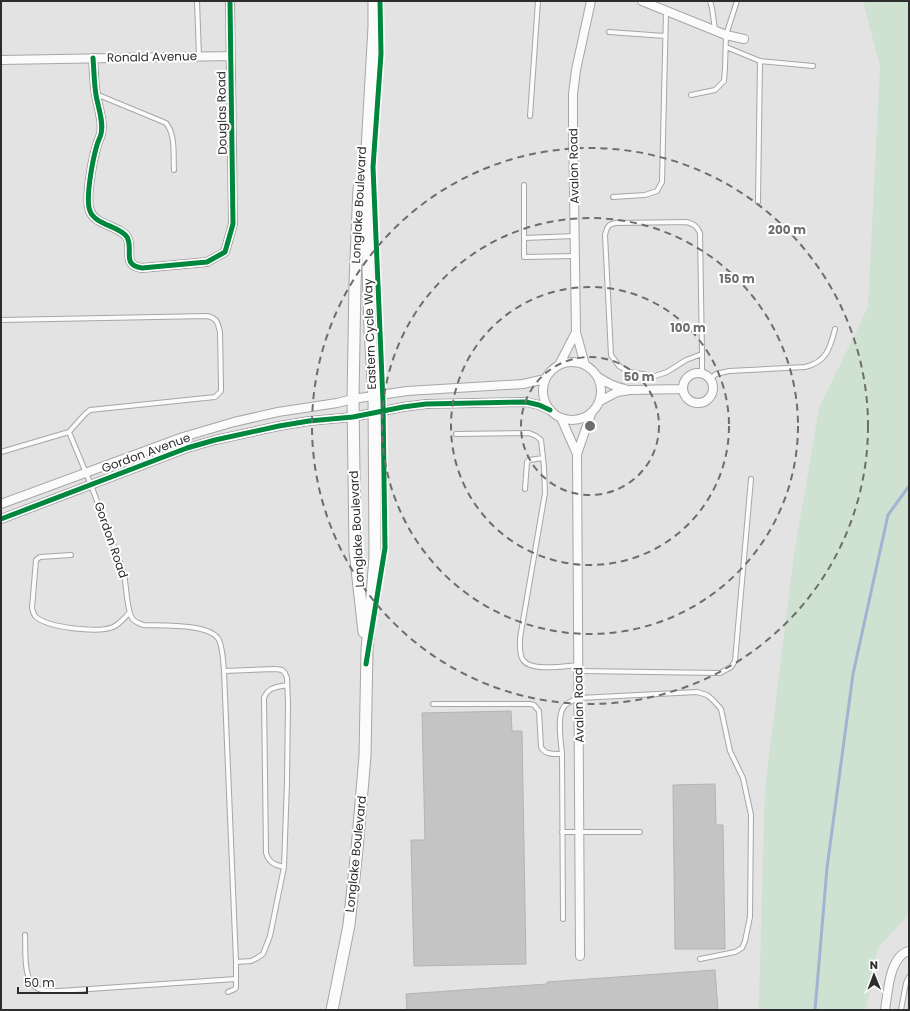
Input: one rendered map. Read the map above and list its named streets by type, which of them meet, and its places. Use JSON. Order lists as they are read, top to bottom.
{
  "streets": {
    "main road": ["Longlake Boulevard"],
    "street": [
      "Ronald Avenue",
      "Douglas Road",
      "Avalon Road",
      "Gordon Avenue"
    ],
    "lane": ["Gordon Road"],
    "cycle path": ["Eastern Cycle Way"]
  },
  "crossings": [
    ["Ronald Avenue", "Douglas Road"],
    ["Avalon Road", "Gordon Avenue"],
    ["Longlake Boulevard", "Gordon Avenue"],
    ["Gordon Avenue", "Gordon Road"]
  ],
  "scale_bar": "50 m",
  "north": "top",
  "rings": [
    "200 m",
    "150 m",
    "100 m",
    "50 m"
  ]
}
